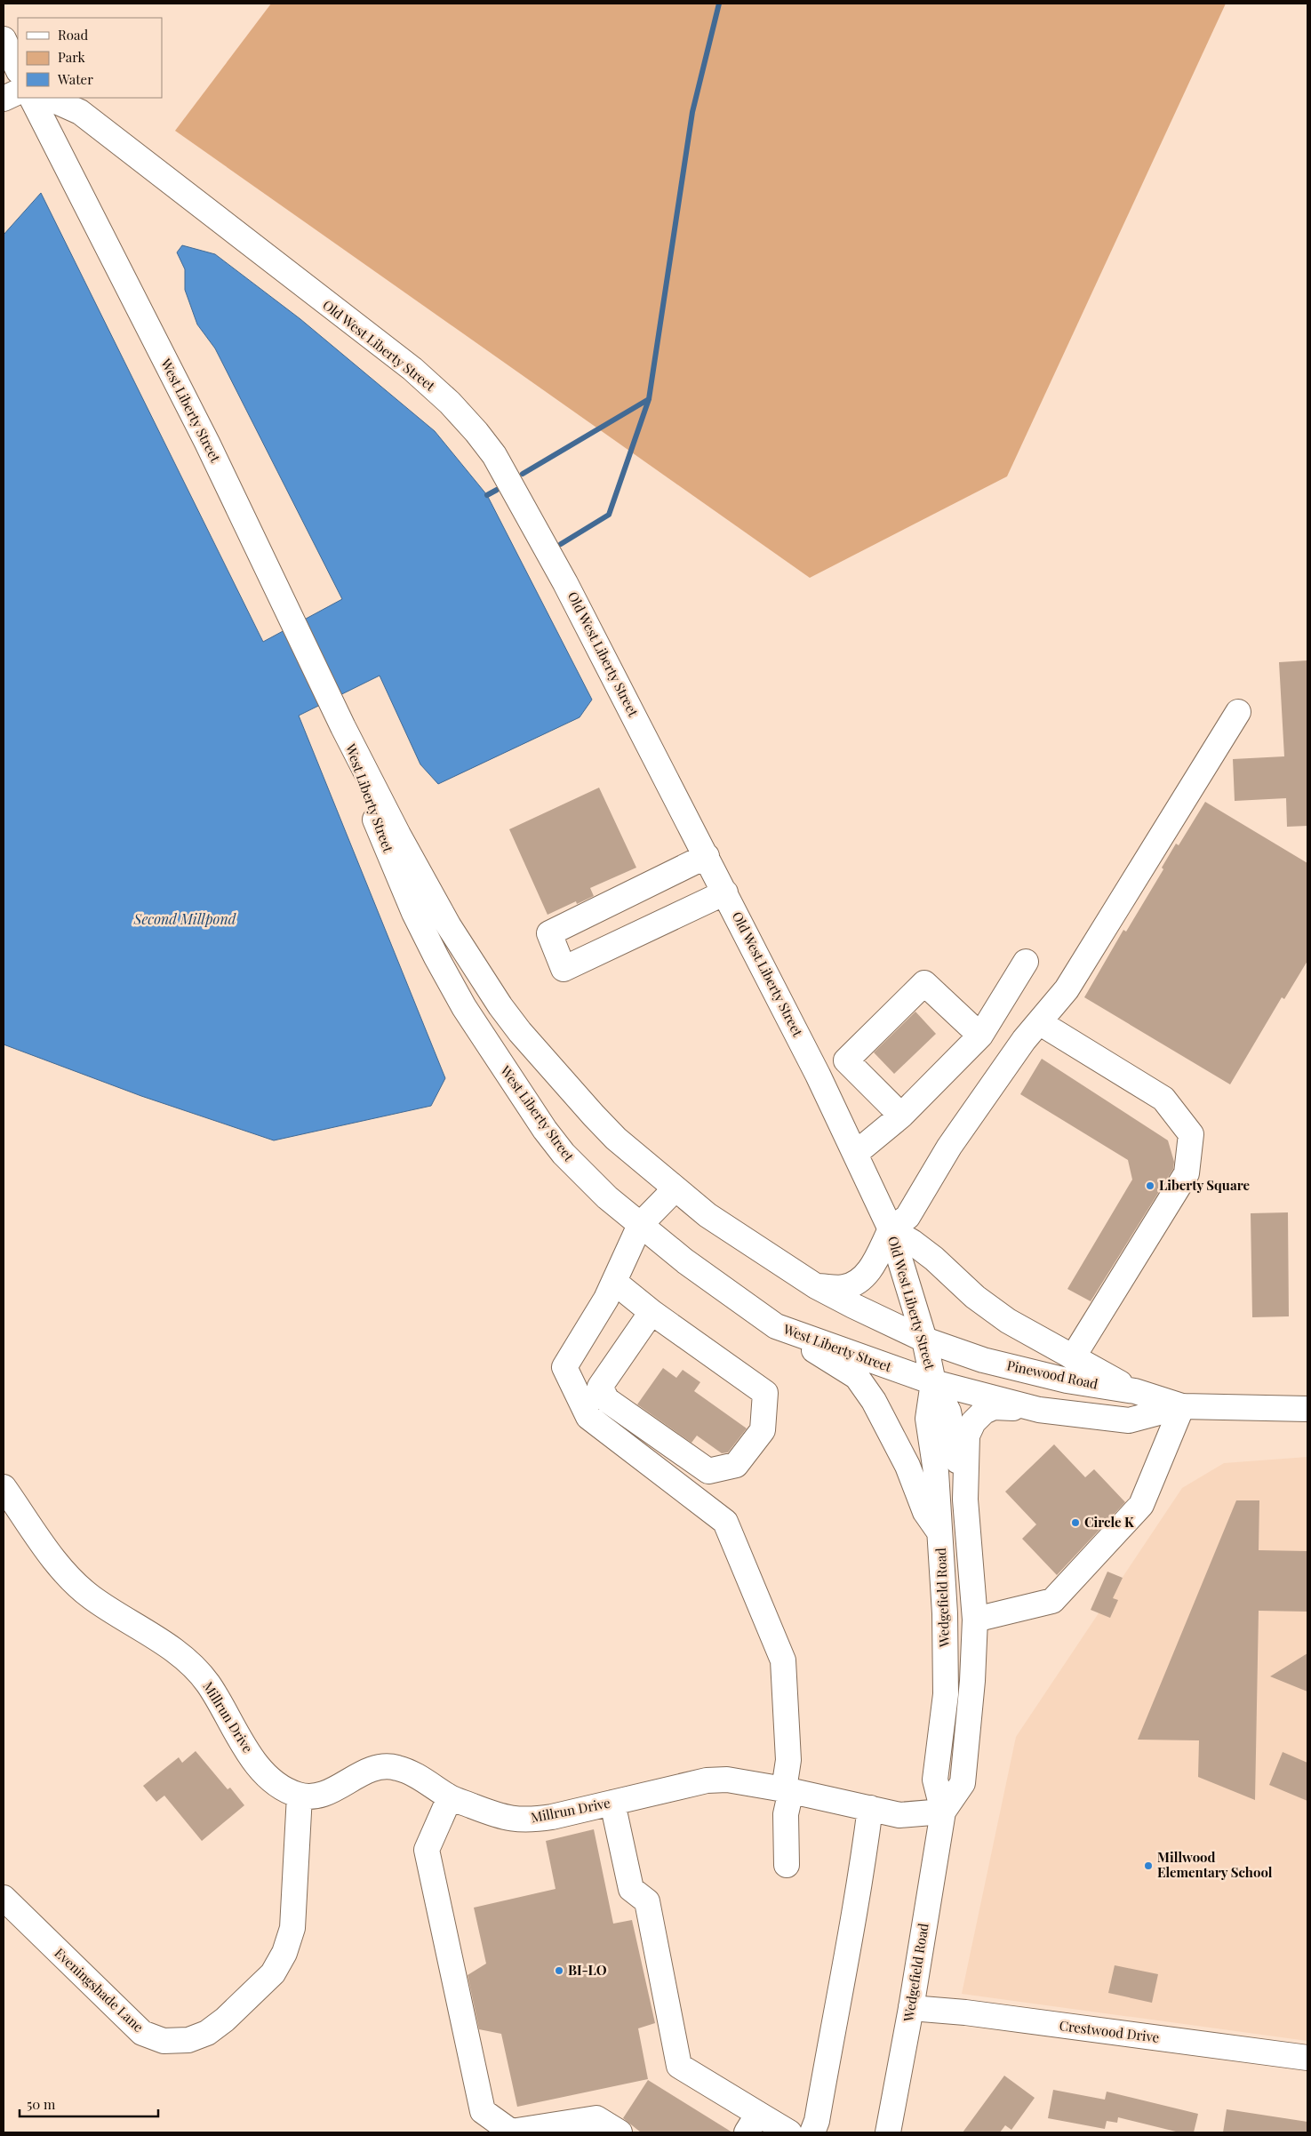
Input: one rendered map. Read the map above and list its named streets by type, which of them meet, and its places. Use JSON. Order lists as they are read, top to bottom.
{
  "streets": {
    "main road": [
      "Old West Liberty Street",
      "West Liberty Street",
      "Pinewood Road",
      "Wedgefield Road",
      "Millrun Drive",
      "Eveningshade Lane",
      "Crestwood Drive"
    ]
  },
  "crossings": [
    ["Old West Liberty Street", "West Liberty Street"],
    ["Old West Liberty Street", "Pinewood Road"],
    ["Old West Liberty Street", "Wedgefield Road"],
    ["West Liberty Street", "Pinewood Road"],
    ["West Liberty Street", "Wedgefield Road"],
    ["Pinewood Road", "Wedgefield Road"],
    ["Wedgefield Road", "Millrun Drive"],
    ["Wedgefield Road", "Crestwood Drive"],
    ["Millrun Drive", "Eveningshade Lane"]
  ],
  "water": ["Second Millpond"],
  "places": [
    "Liberty Square",
    "Circle K",
    "Millwood Elementary School",
    "BI-LO"
  ],
  "legend": ["Road", "Park", "Water"],
  "scale_bar": "50 m"
}
